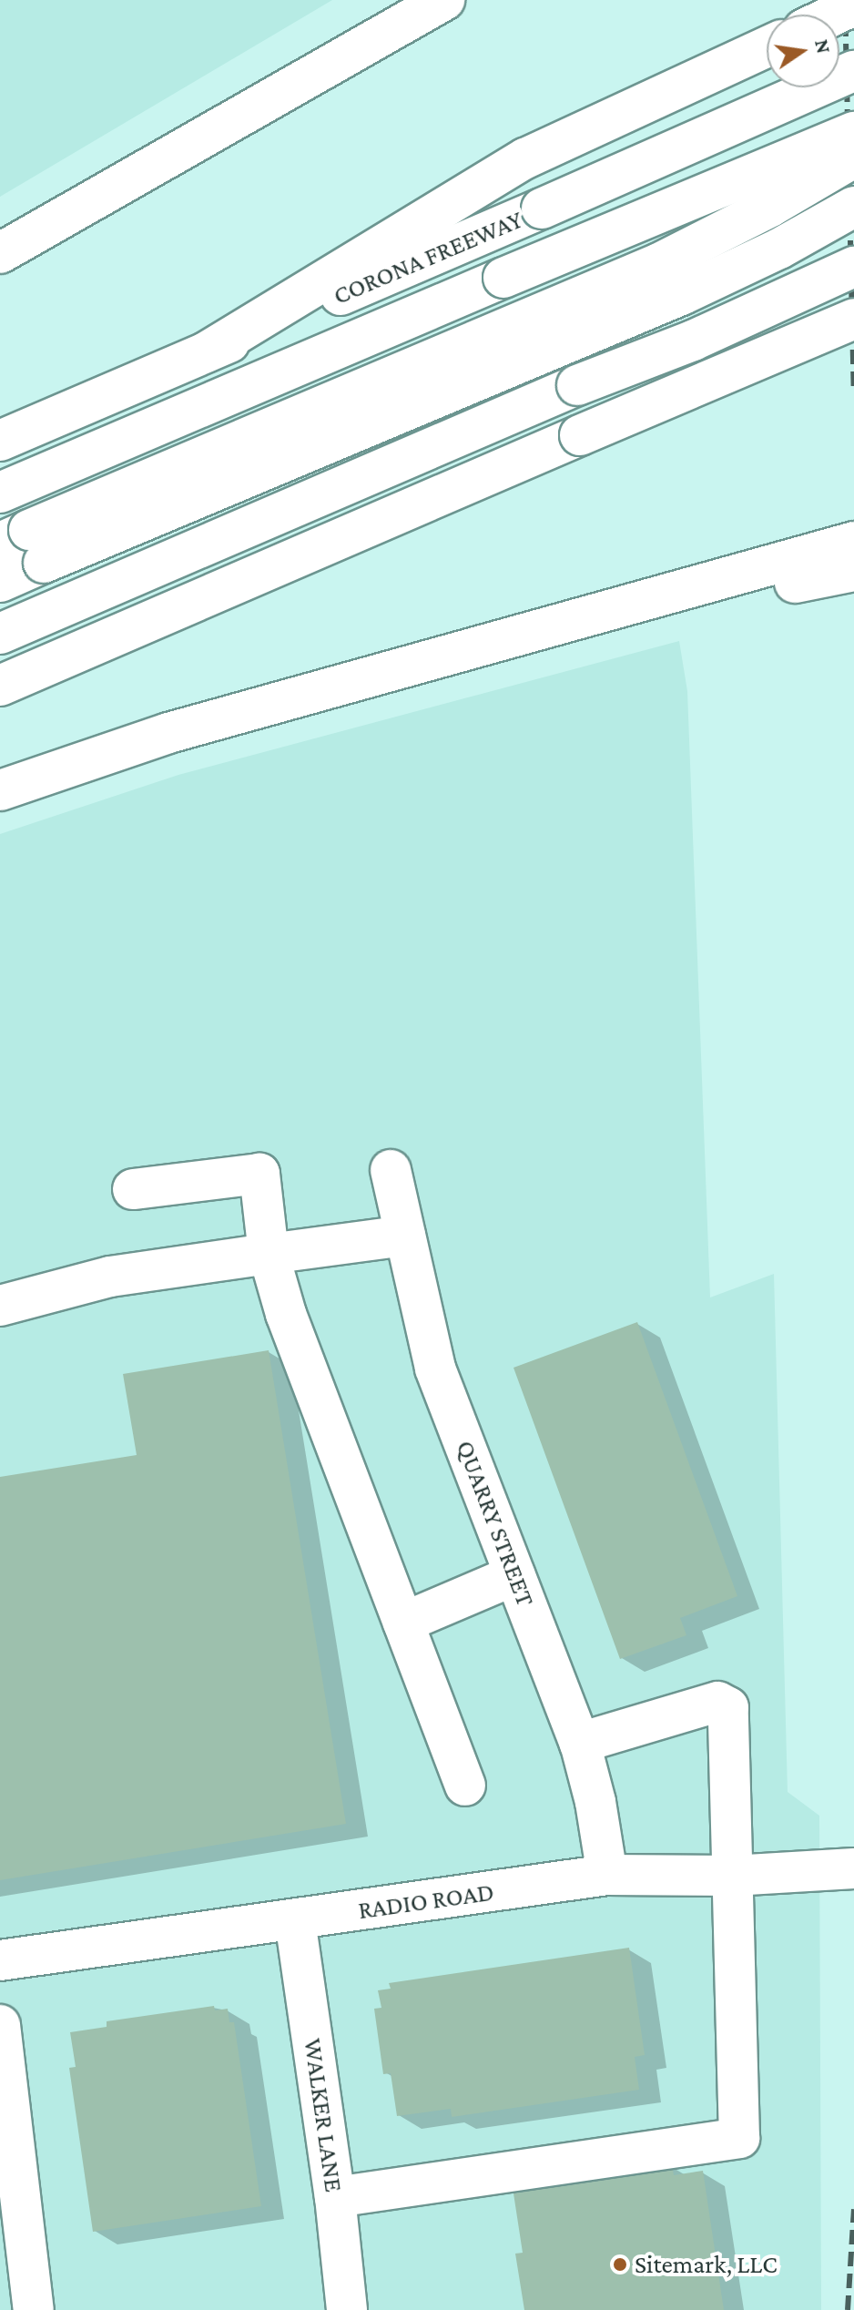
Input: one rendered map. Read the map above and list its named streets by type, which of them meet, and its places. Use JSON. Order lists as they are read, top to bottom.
{
  "streets": {
    "main road": [
      "CORONA FREEWAY",
      "QUARRY STREET",
      "RADIO ROAD",
      "WALKER LANE"
    ]
  },
  "crossings": [
    ["QUARRY STREET", "RADIO ROAD"],
    ["RADIO ROAD", "WALKER LANE"]
  ],
  "places": ["Sitemark, LLC"],
  "north": "right"
}
